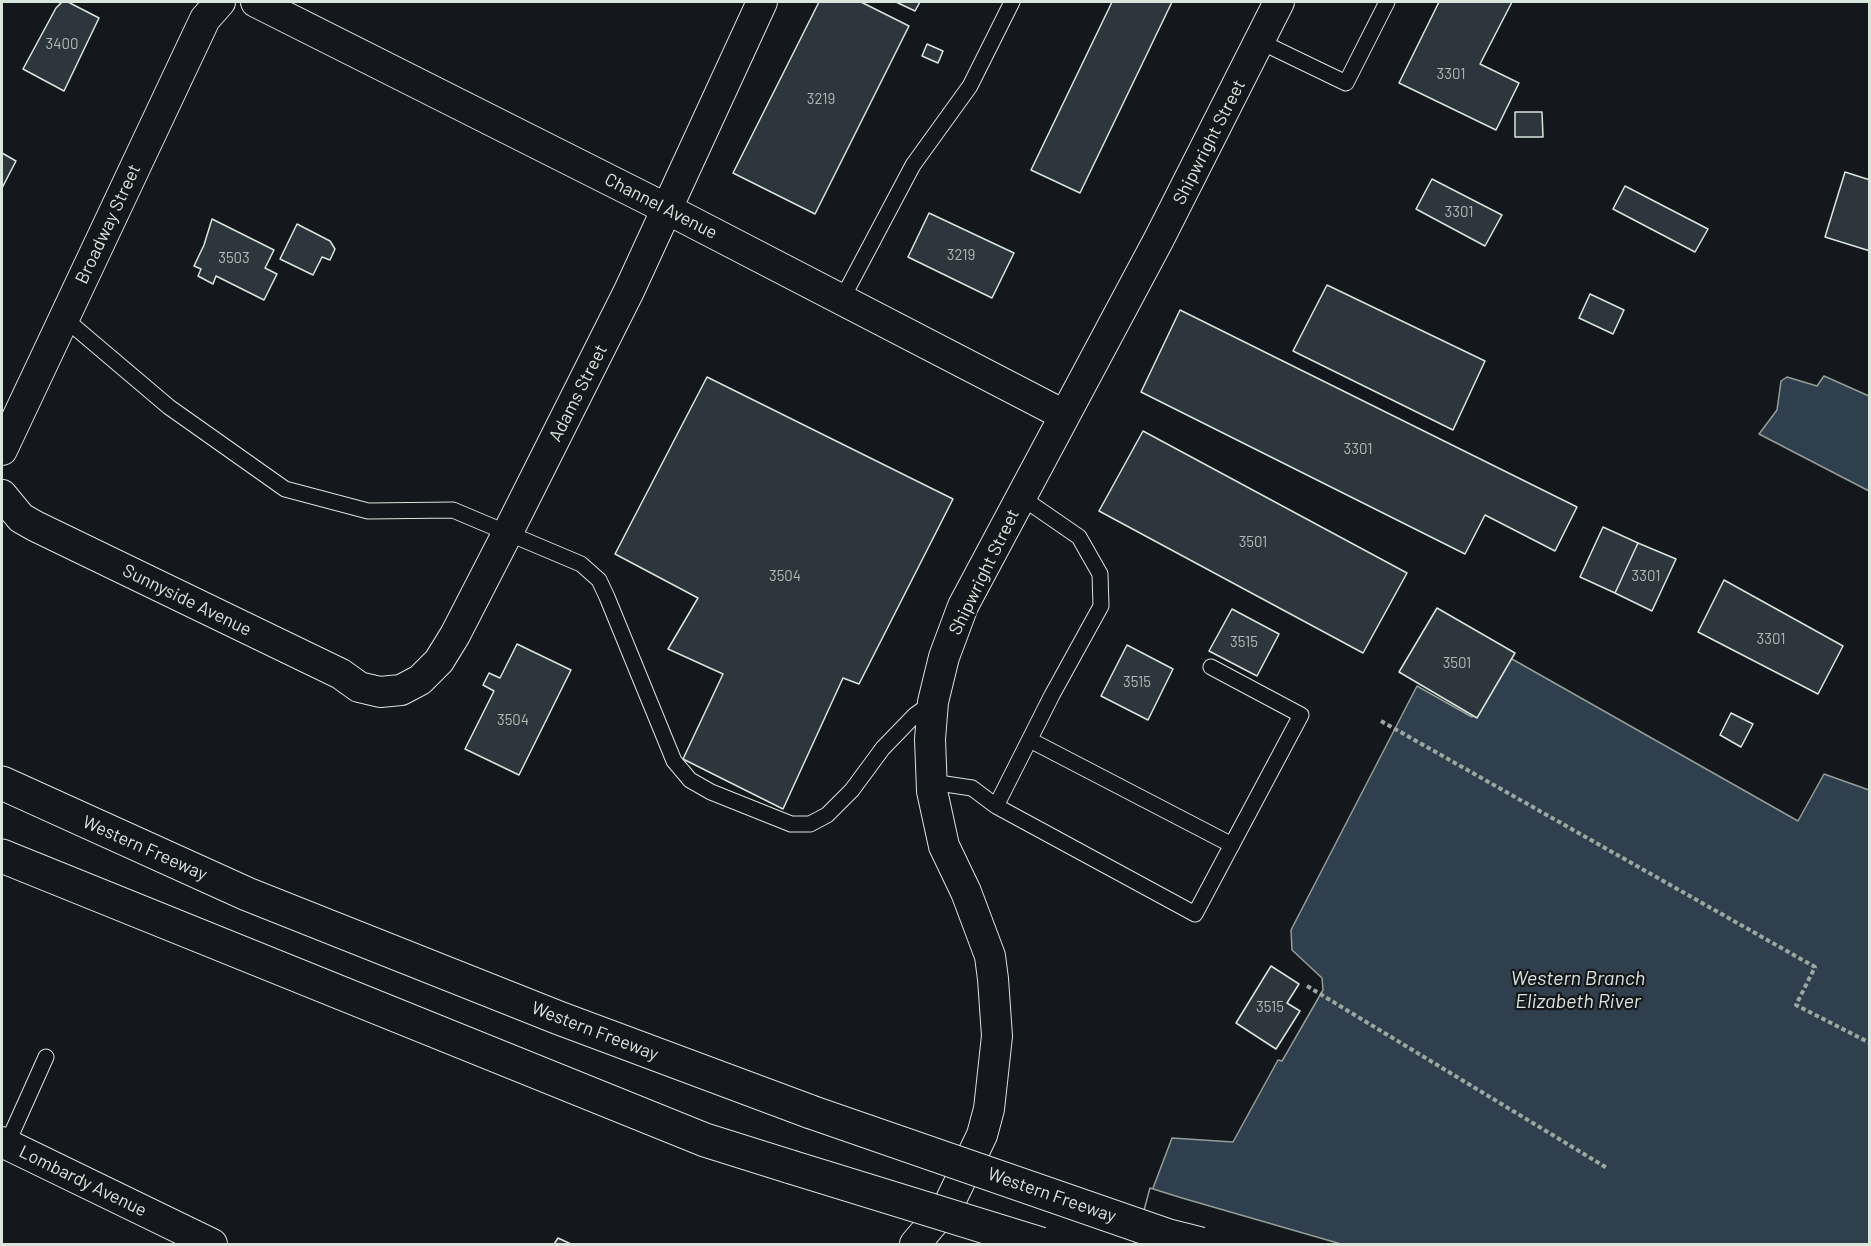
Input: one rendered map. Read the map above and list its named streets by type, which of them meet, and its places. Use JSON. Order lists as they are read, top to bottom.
{
  "streets": {
    "highway": ["Western Freeway"],
    "street": [
      "Shipwright Street",
      "Channel Avenue",
      "Broadway Street",
      "Adams Street",
      "Sunnyside Avenue",
      "Lombardy Avenue"
    ]
  },
  "crossings": [
    ["Shipwright Street", "Channel Avenue"],
    ["Channel Avenue", "Adams Street"],
    ["Adams Street", "Sunnyside Avenue"]
  ],
  "water": ["Western Branch Elizabeth River"],
  "house_numbers": [
    "3400",
    "3301",
    "3219",
    "3301",
    "3219",
    "3503",
    "3301",
    "3501",
    "3504",
    "3301",
    "3301",
    "3515",
    "3501",
    "3515",
    "3504",
    "3515"
  ]
}
